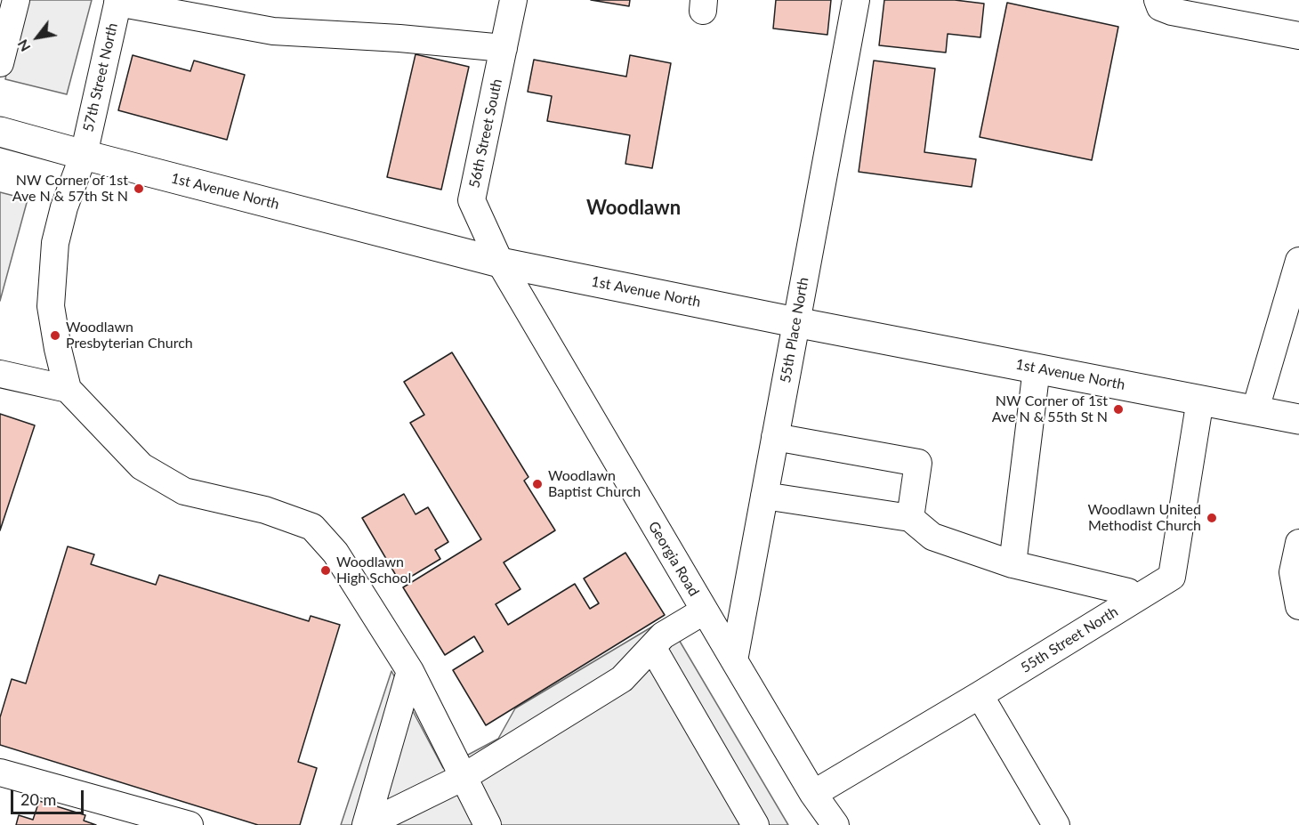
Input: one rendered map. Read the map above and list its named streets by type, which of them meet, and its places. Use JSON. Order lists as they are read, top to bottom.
{
  "streets": {
    "main road": ["1st Avenue North"],
    "street": [
      "57th Street North",
      "56th Street South",
      "55th Place North",
      "Georgia Road",
      "55th Street North"
    ]
  },
  "crossings": [
    ["57th Street North", "1st Avenue North"],
    ["56th Street South", "1st Avenue North"],
    ["56th Street South", "Georgia Road"],
    ["1st Avenue North", "55th Place North"],
    ["1st Avenue North", "Georgia Road"],
    ["1st Avenue North", "55th Street North"],
    ["55th Place North", "Georgia Road"],
    ["Georgia Road", "55th Street North"]
  ],
  "districts": ["Woodlawn"],
  "places": [
    "NW Corner of 1st Ave N & 57th St N",
    "Woodlawn Presbyterian Church",
    "NW Corner of 1st Ave N & 55th St N",
    "Woodlawn Baptist Church",
    "Woodlawn United Methodist Church",
    "Woodlawn High School"
  ],
  "scale_bar": "20 m",
  "north": "bottom left"
}
